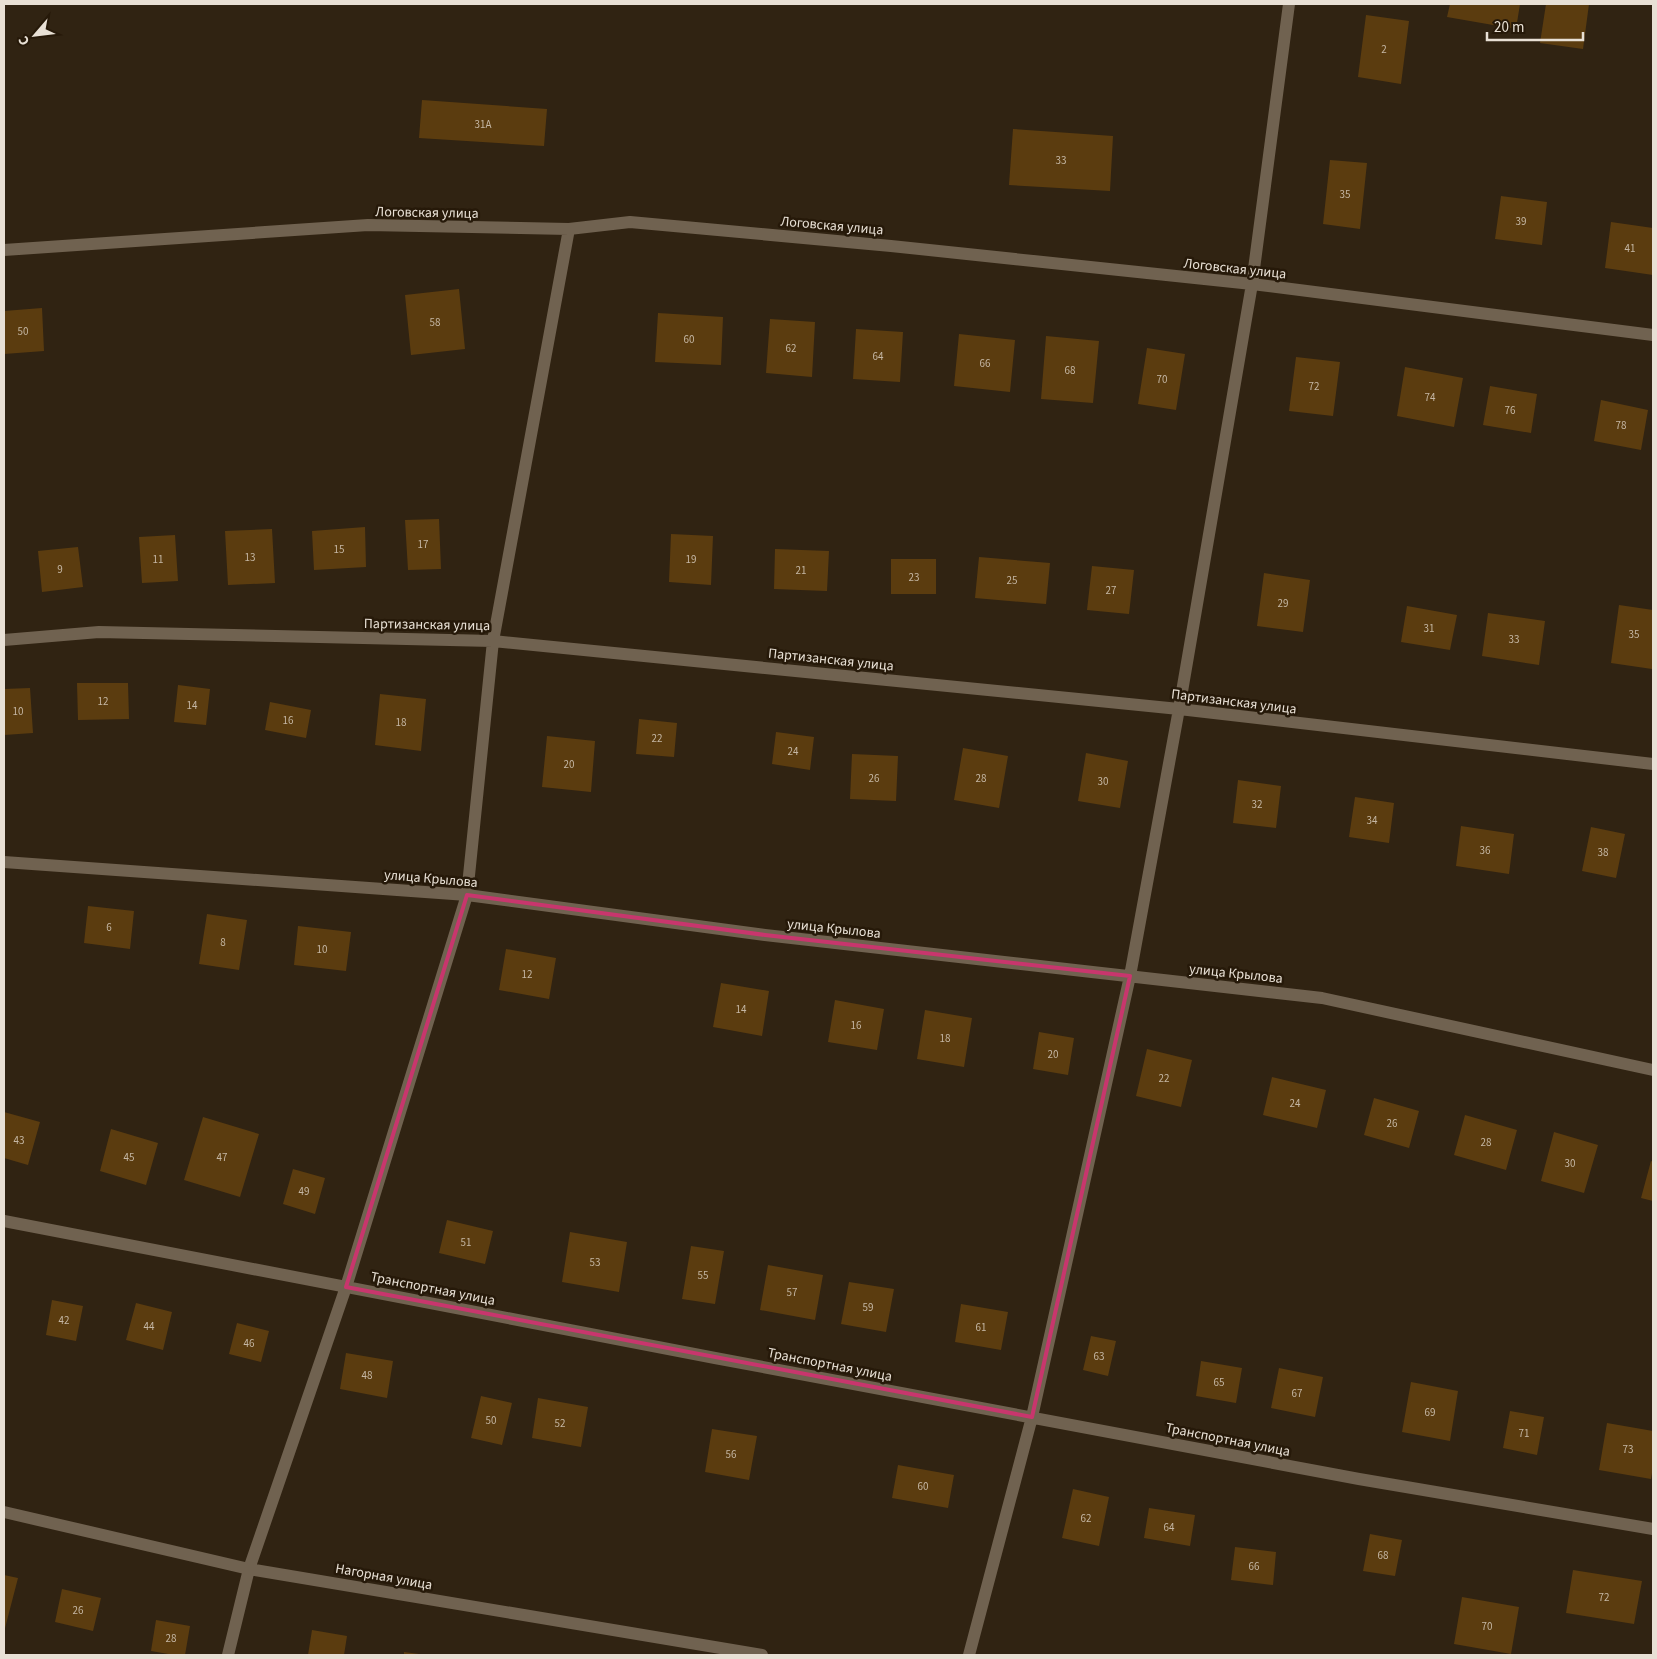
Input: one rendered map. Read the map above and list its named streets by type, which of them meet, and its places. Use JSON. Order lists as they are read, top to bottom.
{
  "streets": {
    "street": [
      "Логовская улица",
      "Партизанская улица",
      "улица Крылова",
      "Транспортная улица",
      "Нагорная улица"
    ]
  },
  "house_numbers": [
    "2",
    "31А",
    "33",
    "35",
    "39",
    "41",
    "58",
    "50",
    "60",
    "62",
    "64",
    "66",
    "68",
    "70",
    "72",
    "74",
    "76",
    "78",
    "17",
    "15",
    "13",
    "11",
    "19",
    "9",
    "21",
    "23",
    "25",
    "27",
    "29",
    "31",
    "35",
    "33",
    "12",
    "14",
    "10",
    "16",
    "18",
    "22",
    "24",
    "20",
    "26",
    "28",
    "30",
    "32",
    "34",
    "36",
    "38",
    "6",
    "8",
    "10",
    "12",
    "14",
    "16",
    "18",
    "20",
    "22",
    "24",
    "26",
    "43",
    "28",
    "45",
    "47",
    "30",
    "49",
    "51",
    "53",
    "55",
    "57",
    "59",
    "42",
    "44",
    "61",
    "46",
    "63",
    "48",
    "65",
    "67",
    "69",
    "50",
    "52",
    "71",
    "73",
    "56",
    "60",
    "62",
    "64",
    "68",
    "66",
    "72",
    "26",
    "70",
    "28"
  ],
  "scale_bar": "20 m",
  "north": "bottom left"
}
